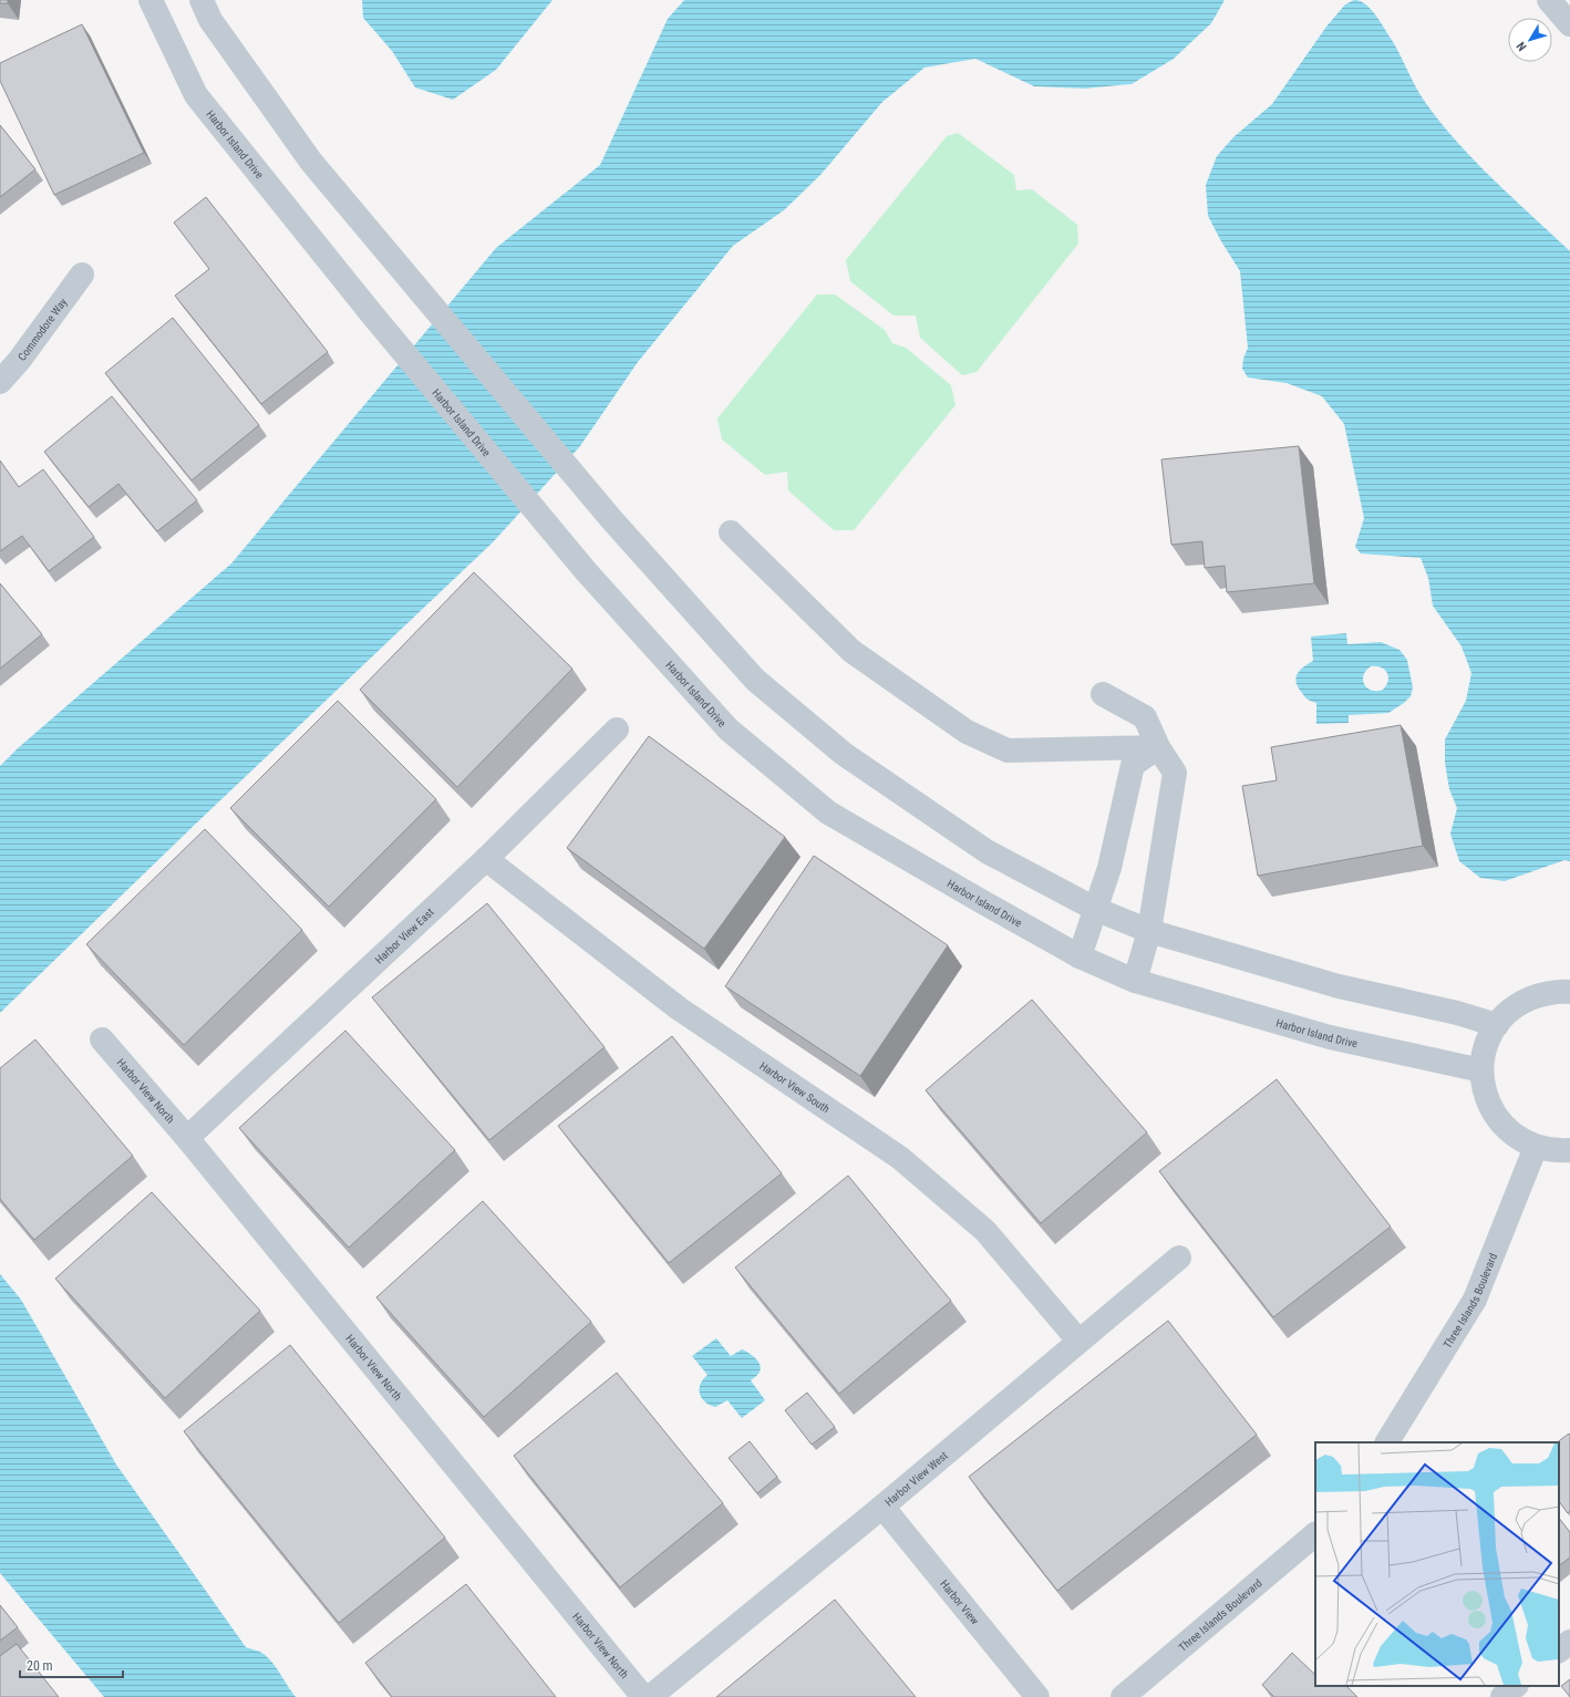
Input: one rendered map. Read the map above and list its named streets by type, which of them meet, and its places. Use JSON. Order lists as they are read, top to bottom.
{
  "streets": {
    "street": [
      "Harbor Island Drive",
      "Commodore Way",
      "Harbor View East",
      "Harbor View South",
      "Harbor View North",
      "Three Islands Boulevard",
      "Harbor View West",
      "Harbor View"
    ]
  },
  "crossings": [
    ["Harbor View East", "Harbor View South"],
    ["Harbor View East", "Harbor View North"],
    ["Harbor View South", "Harbor View West"],
    ["Harbor View West", "Harbor View"]
  ],
  "scale_bar": "20 m",
  "north": "bottom left"
}
